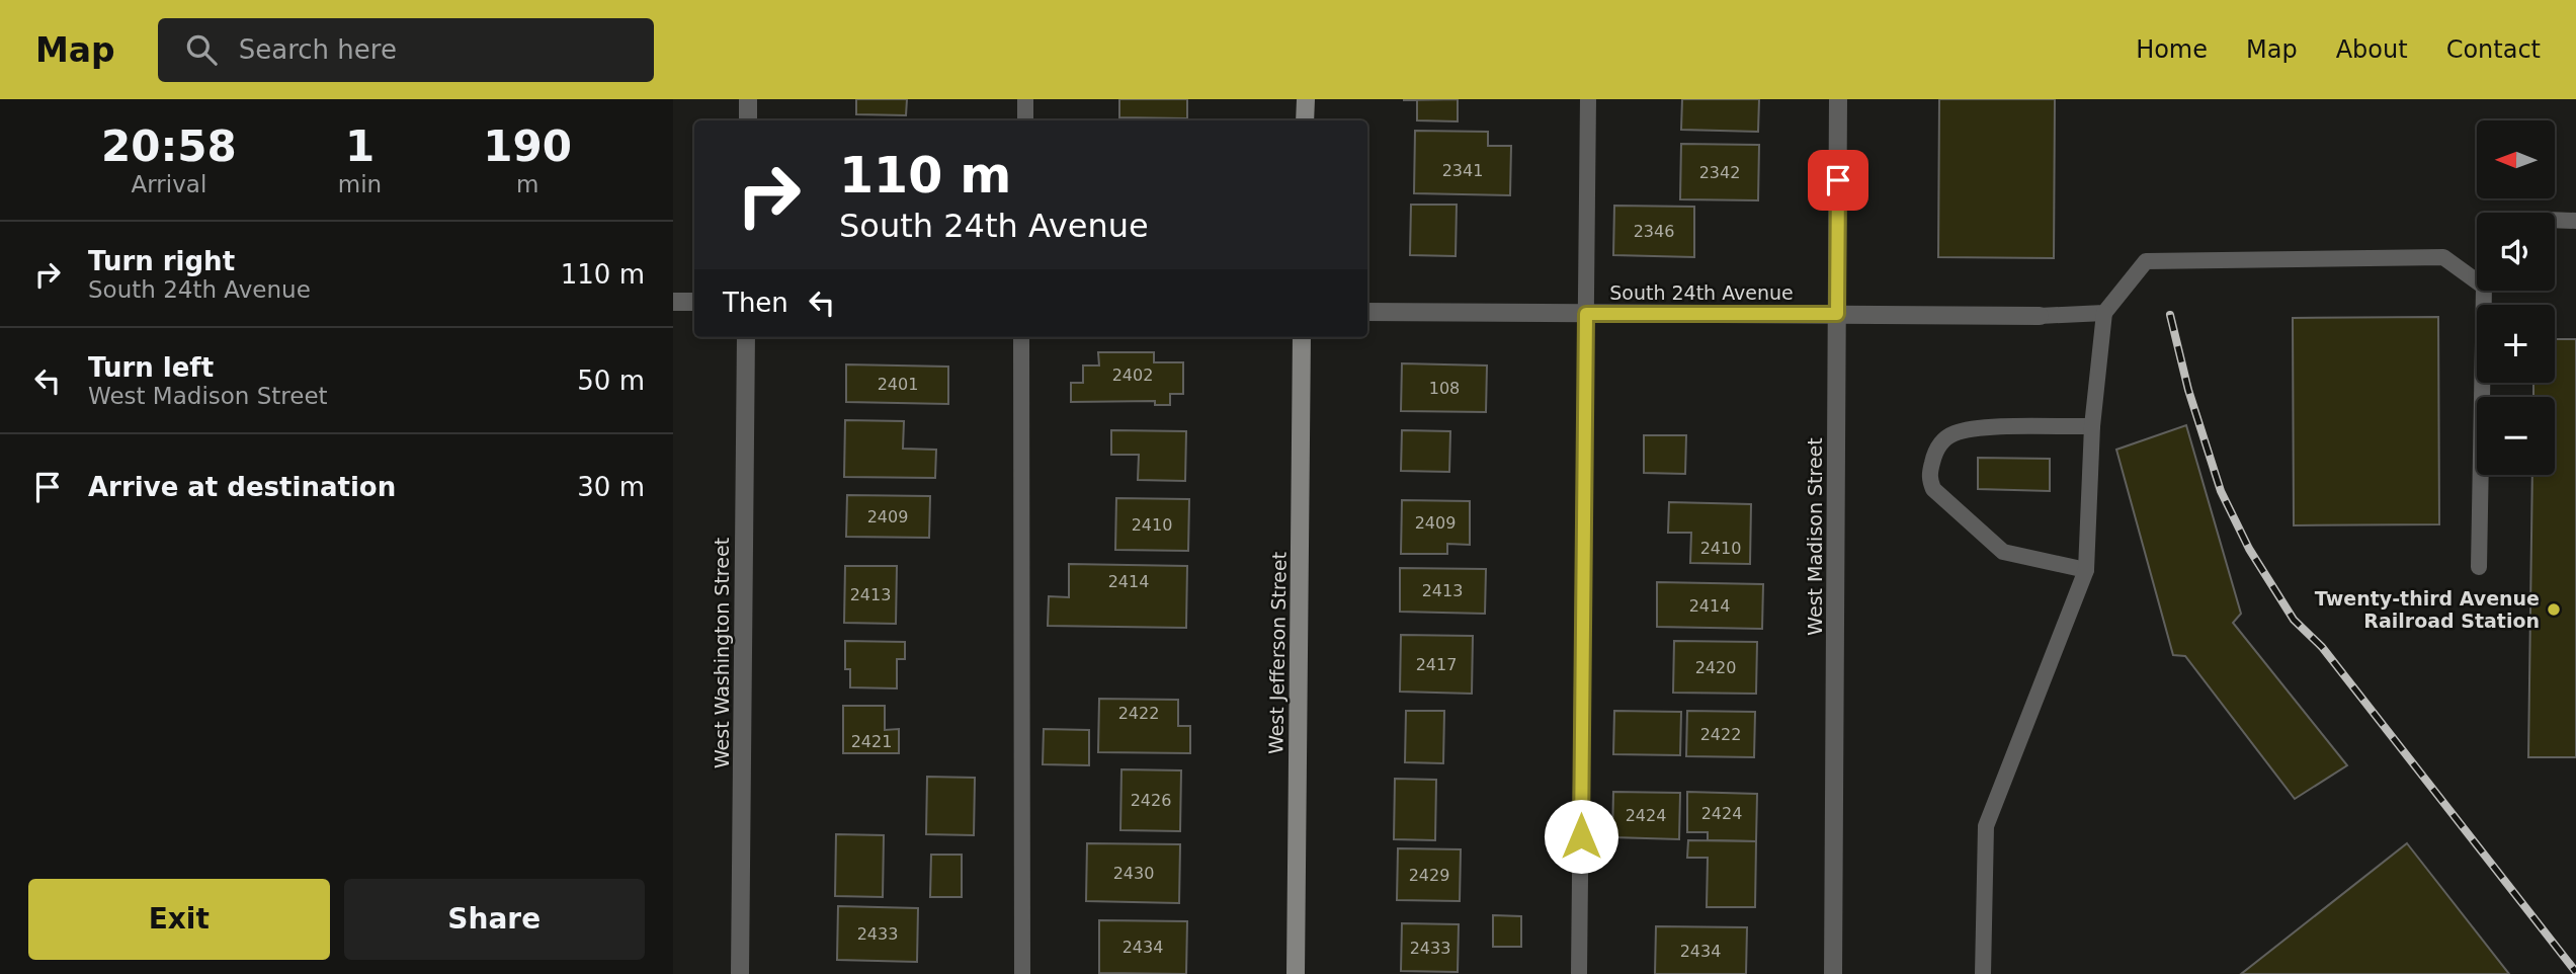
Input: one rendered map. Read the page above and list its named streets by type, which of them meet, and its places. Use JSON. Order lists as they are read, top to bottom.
{
  "streets": {
    "street": [
      "South 24th Avenue",
      "West Madison Street",
      "West Washington Street",
      "West Jefferson Street"
    ]
  },
  "crossings": [
    ["South 24th Avenue", "West Madison Street"]
  ],
  "places": ["Twenty-third Avenue Railroad Station"],
  "house_numbers": [
    "2341",
    "2342",
    "2346",
    "2402",
    "2401",
    "108",
    "2409",
    "2409",
    "2410",
    "2410",
    "2414",
    "2413",
    "2413",
    "2414",
    "2417",
    "2420",
    "2422",
    "2422",
    "2421",
    "2426",
    "2424",
    "2424",
    "2430",
    "2429",
    "2433",
    "2434",
    "2433",
    "2434"
  ],
  "north": "left",
  "page": {
    "header": "Map",
    "search": "Search here",
    "nav": [
      "Home",
      "Map",
      "About",
      "Contact"
    ],
    "eta": [
      "20:58",
      "Arrival",
      "1",
      "min",
      "190",
      "m"
    ],
    "map_buttons": ["+", "−"],
    "turn": ["110 m", "South 24th Avenue"],
    "list": [
      {
        "name": "Turn right",
        "note": "South 24th Avenue",
        "value": "110 m"
      },
      {
        "name": "Turn left",
        "note": "West Madison Street",
        "value": "50 m"
      },
      {
        "name": "Arrive at destination",
        "value": "30 m"
      }
    ],
    "then": "Then",
    "buttons": ["Exit", "Share"]
  }
}
